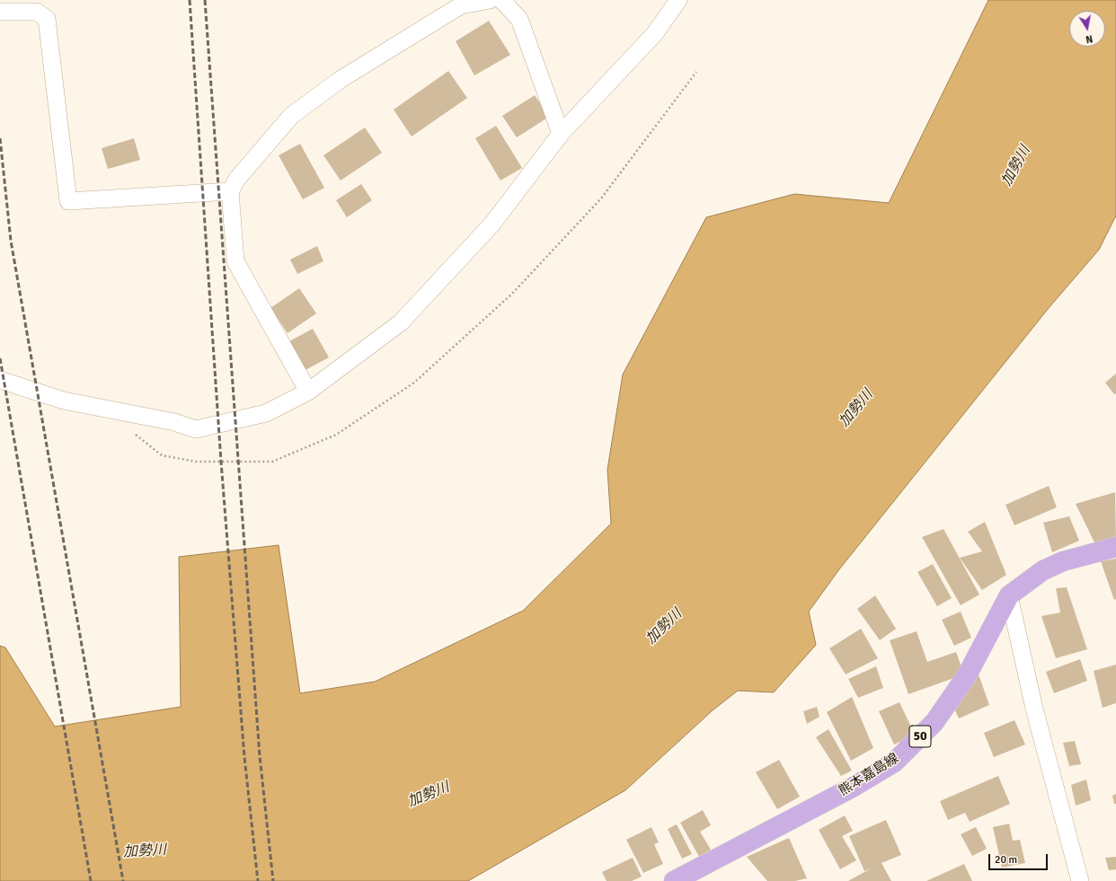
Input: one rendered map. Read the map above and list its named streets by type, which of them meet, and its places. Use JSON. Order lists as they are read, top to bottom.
{
  "streets": {
    "main road": ["50", "熊本嘉島線"]
  },
  "water": ["加勢川"],
  "scale_bar": "20 m",
  "north": "bottom"
}
